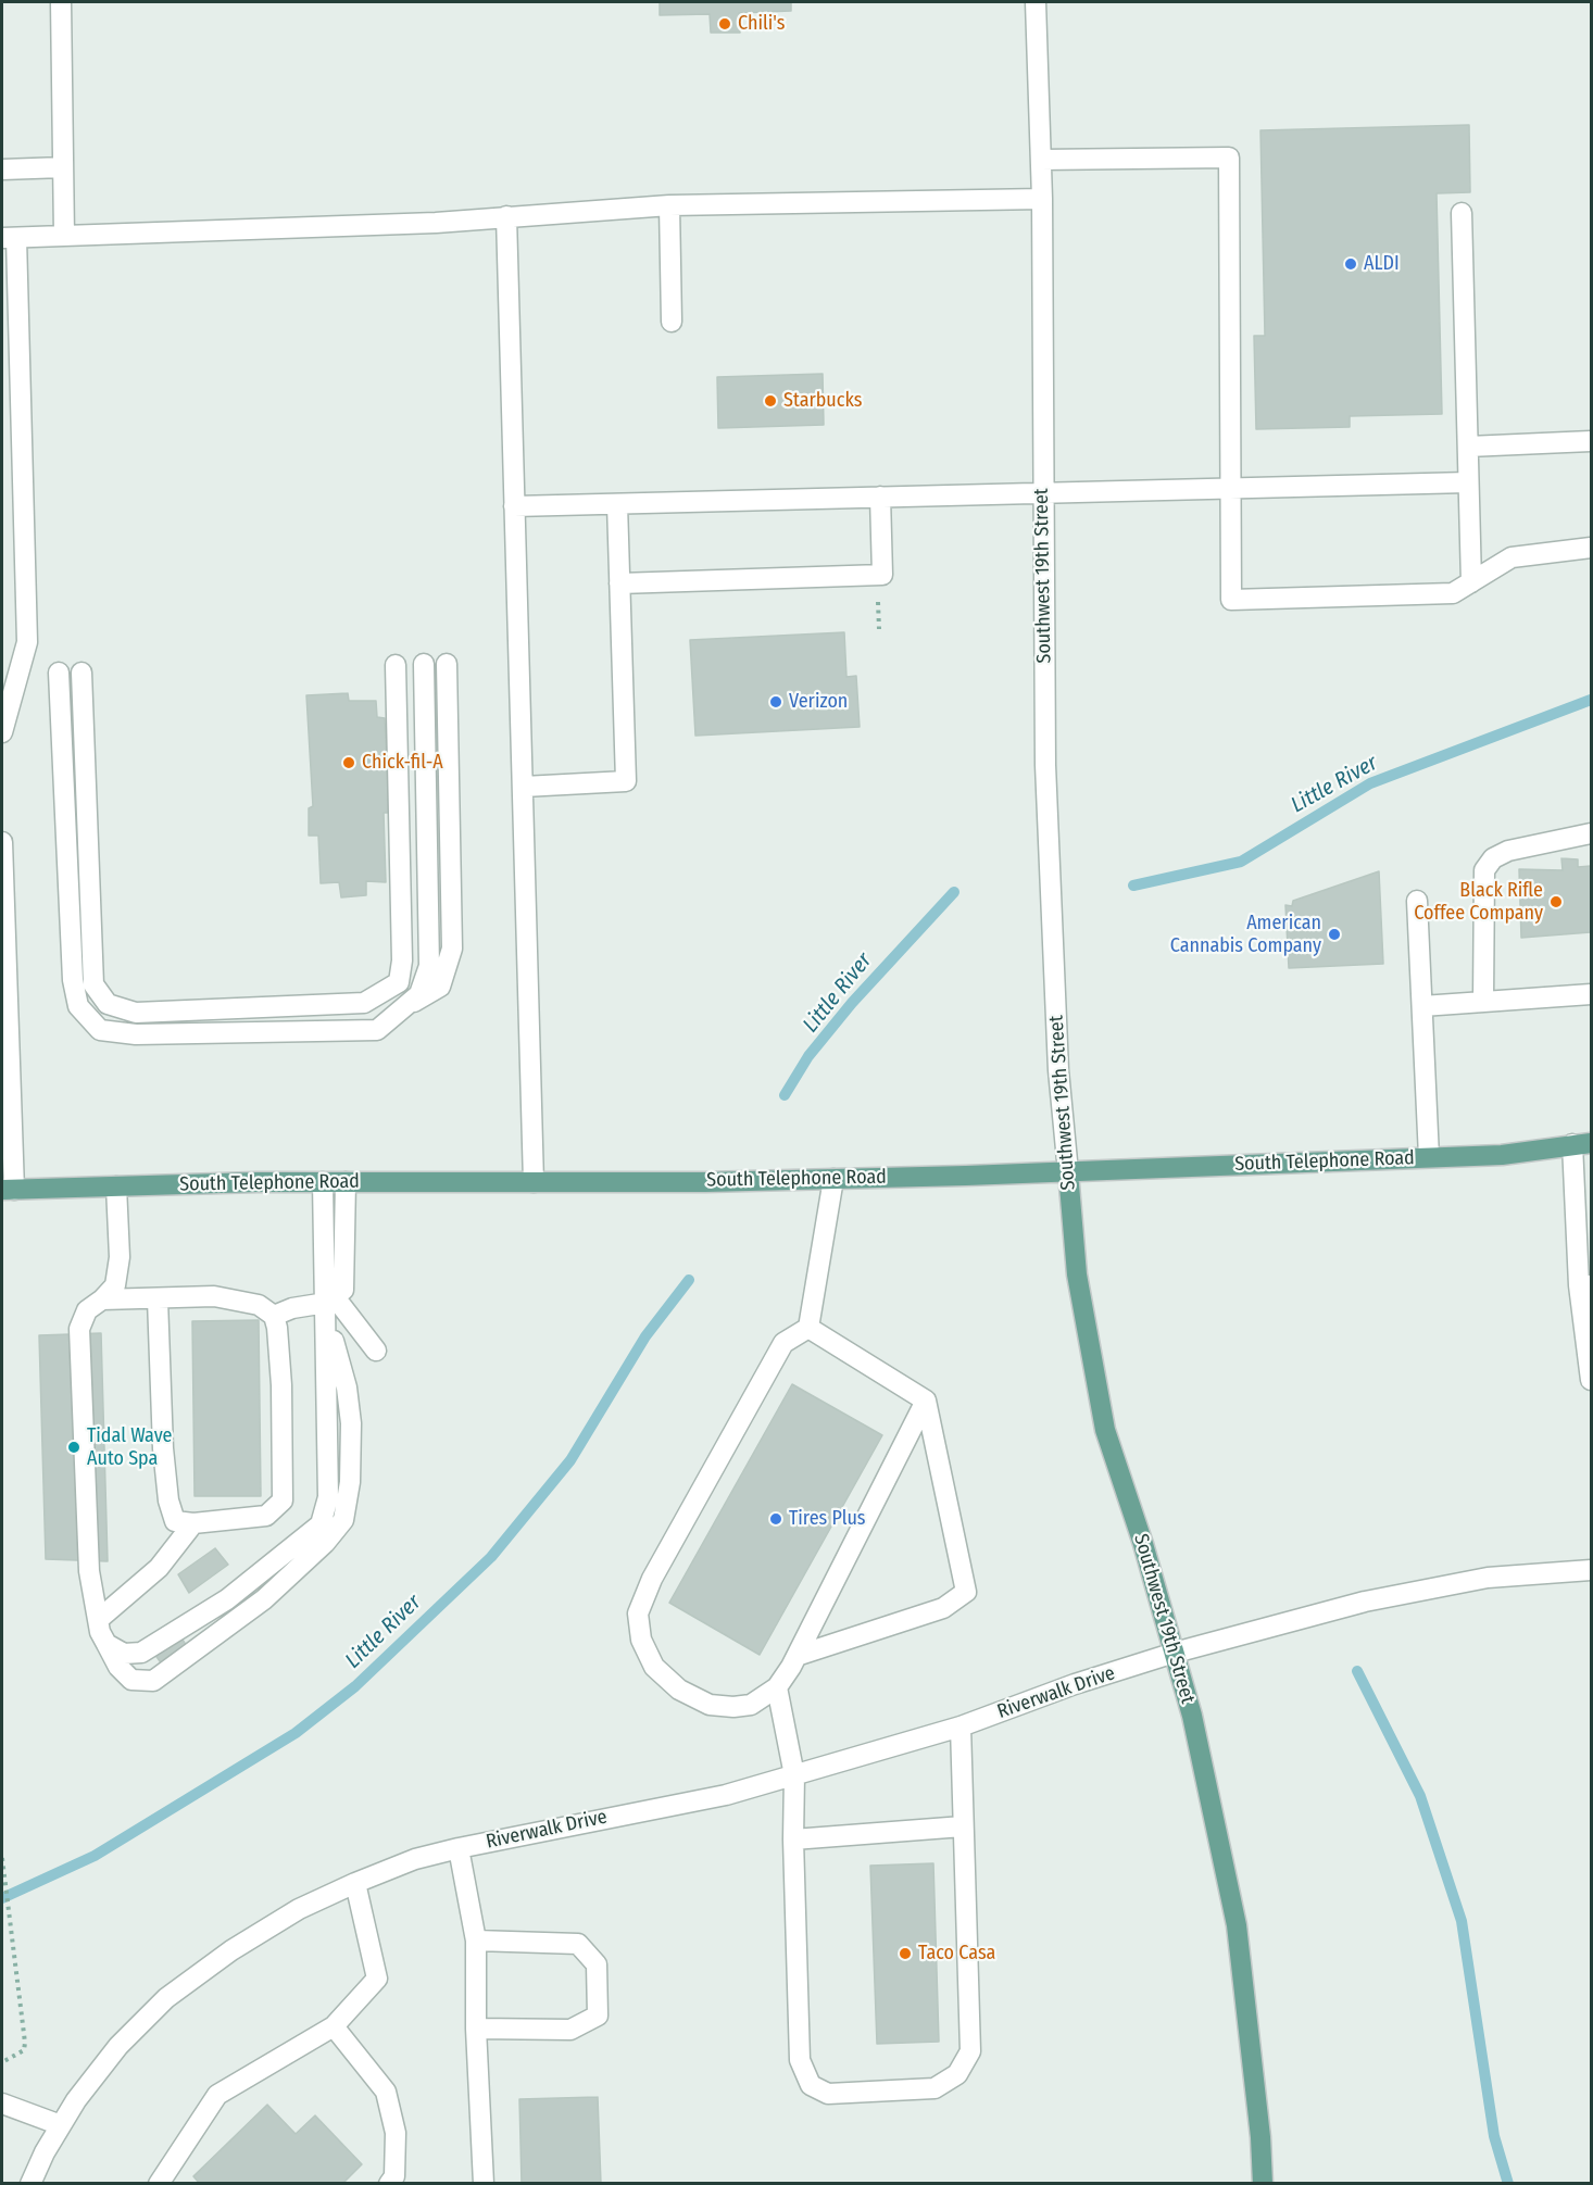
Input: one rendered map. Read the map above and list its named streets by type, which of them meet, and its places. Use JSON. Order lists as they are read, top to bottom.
{
  "streets": {
    "main road": ["Southwest 19th Street", "South Telephone Road"],
    "street": ["Riverwalk Drive"]
  },
  "crossings": [
    ["Southwest 19th Street", "South Telephone Road"],
    ["Southwest 19th Street", "Riverwalk Drive"]
  ],
  "water": ["Little River"],
  "places": [
    "Chili's",
    "ALDI",
    "Starbucks",
    "Verizon",
    "Chick-fil-A",
    "Black Rifle Coffee Company",
    "American Cannabis Company",
    "Tidal Wave Auto Spa",
    "Tires Plus",
    "Taco Casa"
  ]
}
